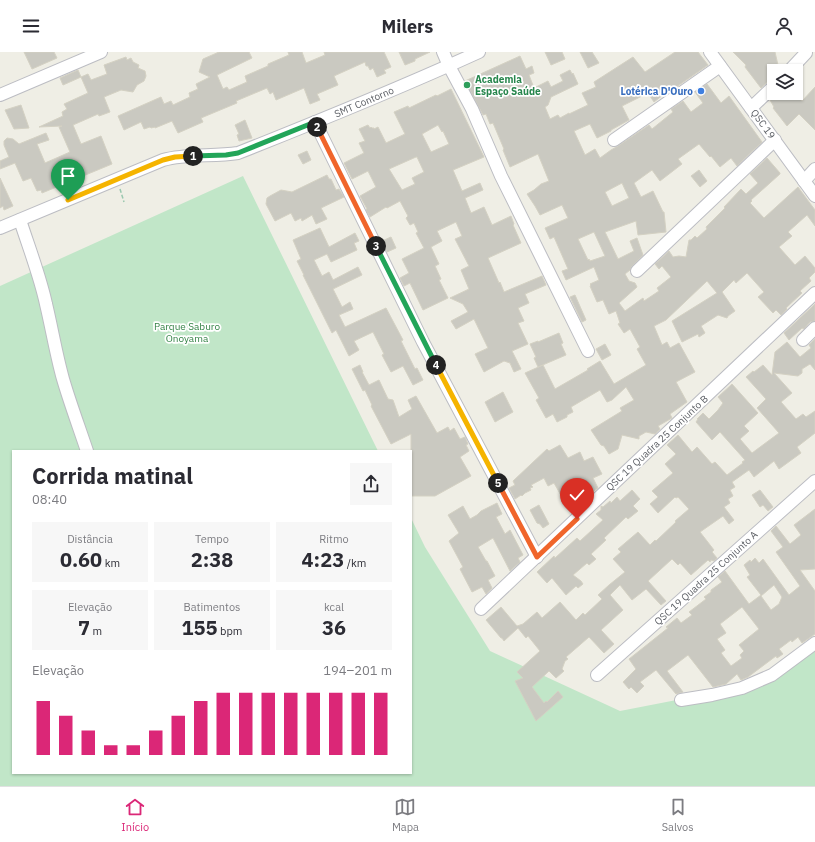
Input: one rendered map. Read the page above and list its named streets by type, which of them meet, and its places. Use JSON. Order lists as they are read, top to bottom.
{
  "streets": {
    "street": [
      "SMT Contorno",
      "QSC 19",
      "QSC 19 Quadra 25 Conjunto B",
      "QSC 19 Quadra 25 Conjunto A"
    ]
  },
  "parks": ["Parque Saburo Onoyama"],
  "places": ["Academia Espaço Saúde", "Lotérica D'Ouro"],
  "page": {
    "header": "Milers",
    "pins": [
      "2",
      "1",
      "3",
      "4",
      "5"
    ],
    "heading": ["Corrida matinal", "08:40"],
    "stats": [
      ["Distância", "0.60 km"],
      ["Tempo", "2:38"],
      ["Ritmo", "4:23 /km"],
      ["Elevação", "7 m"],
      ["Batimentos", "155 bpm"],
      ["kcal", "36"]
    ],
    "chart": ["Elevação", "194–201 m"],
    "tabs": ["Início", "Mapa", "Salvos"]
  }
}
